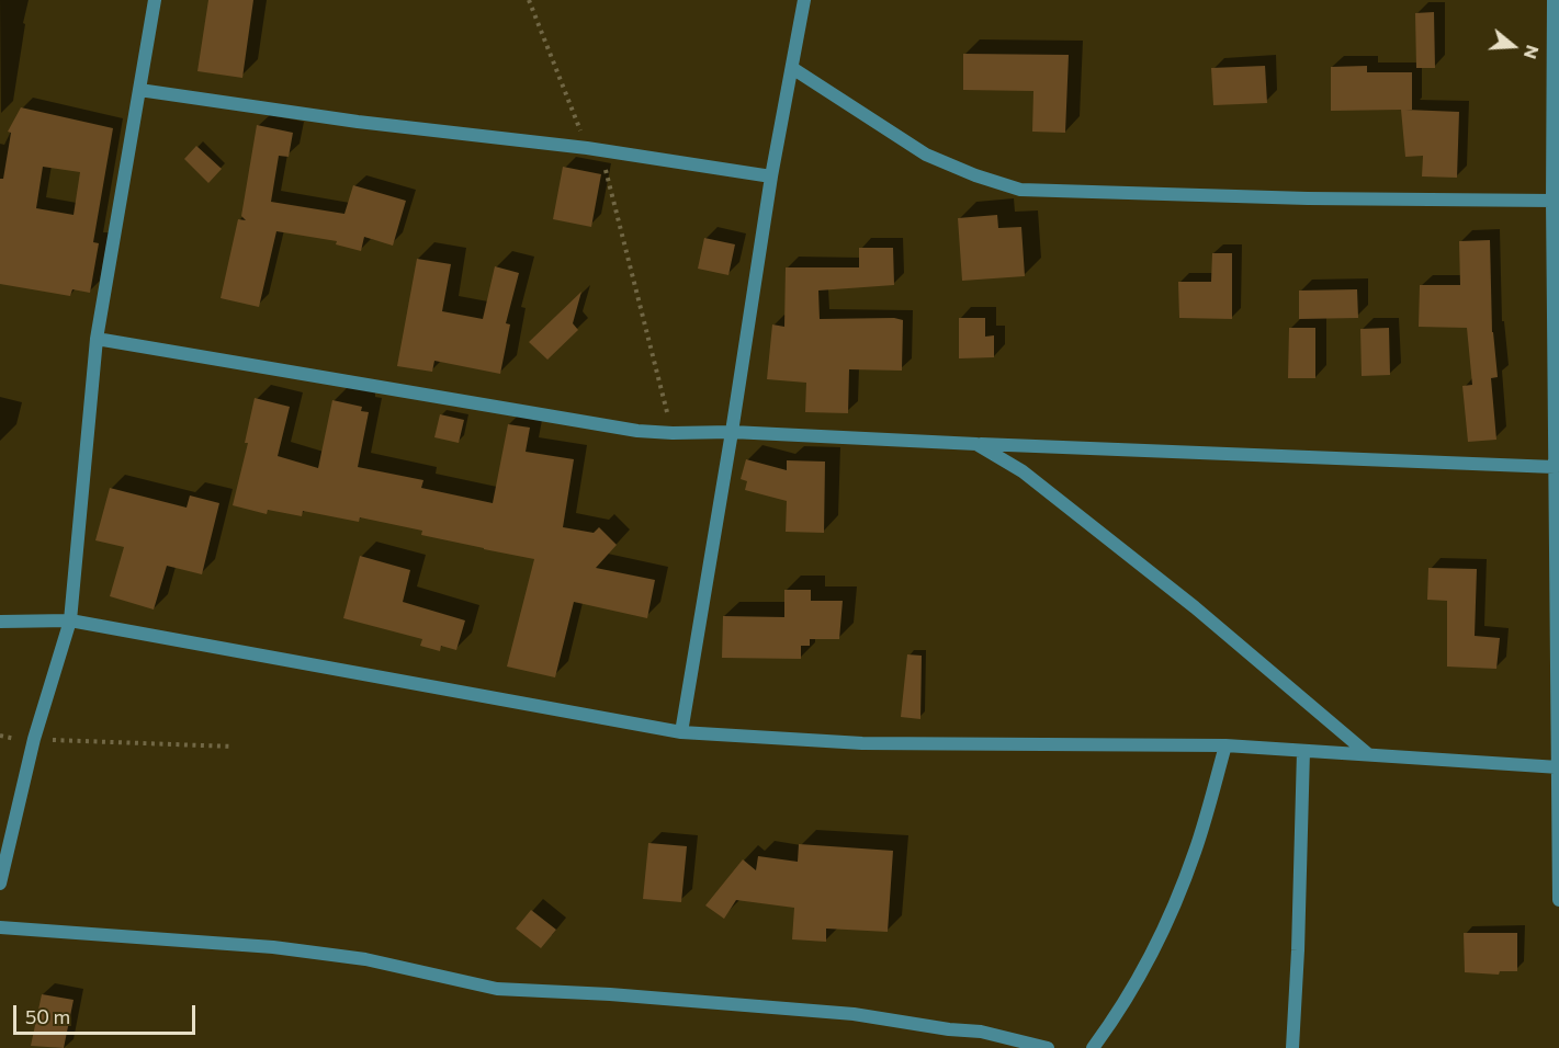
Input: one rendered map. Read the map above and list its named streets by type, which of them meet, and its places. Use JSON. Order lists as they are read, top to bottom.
{
  "scale_bar": "50 m",
  "north": "right"
}
